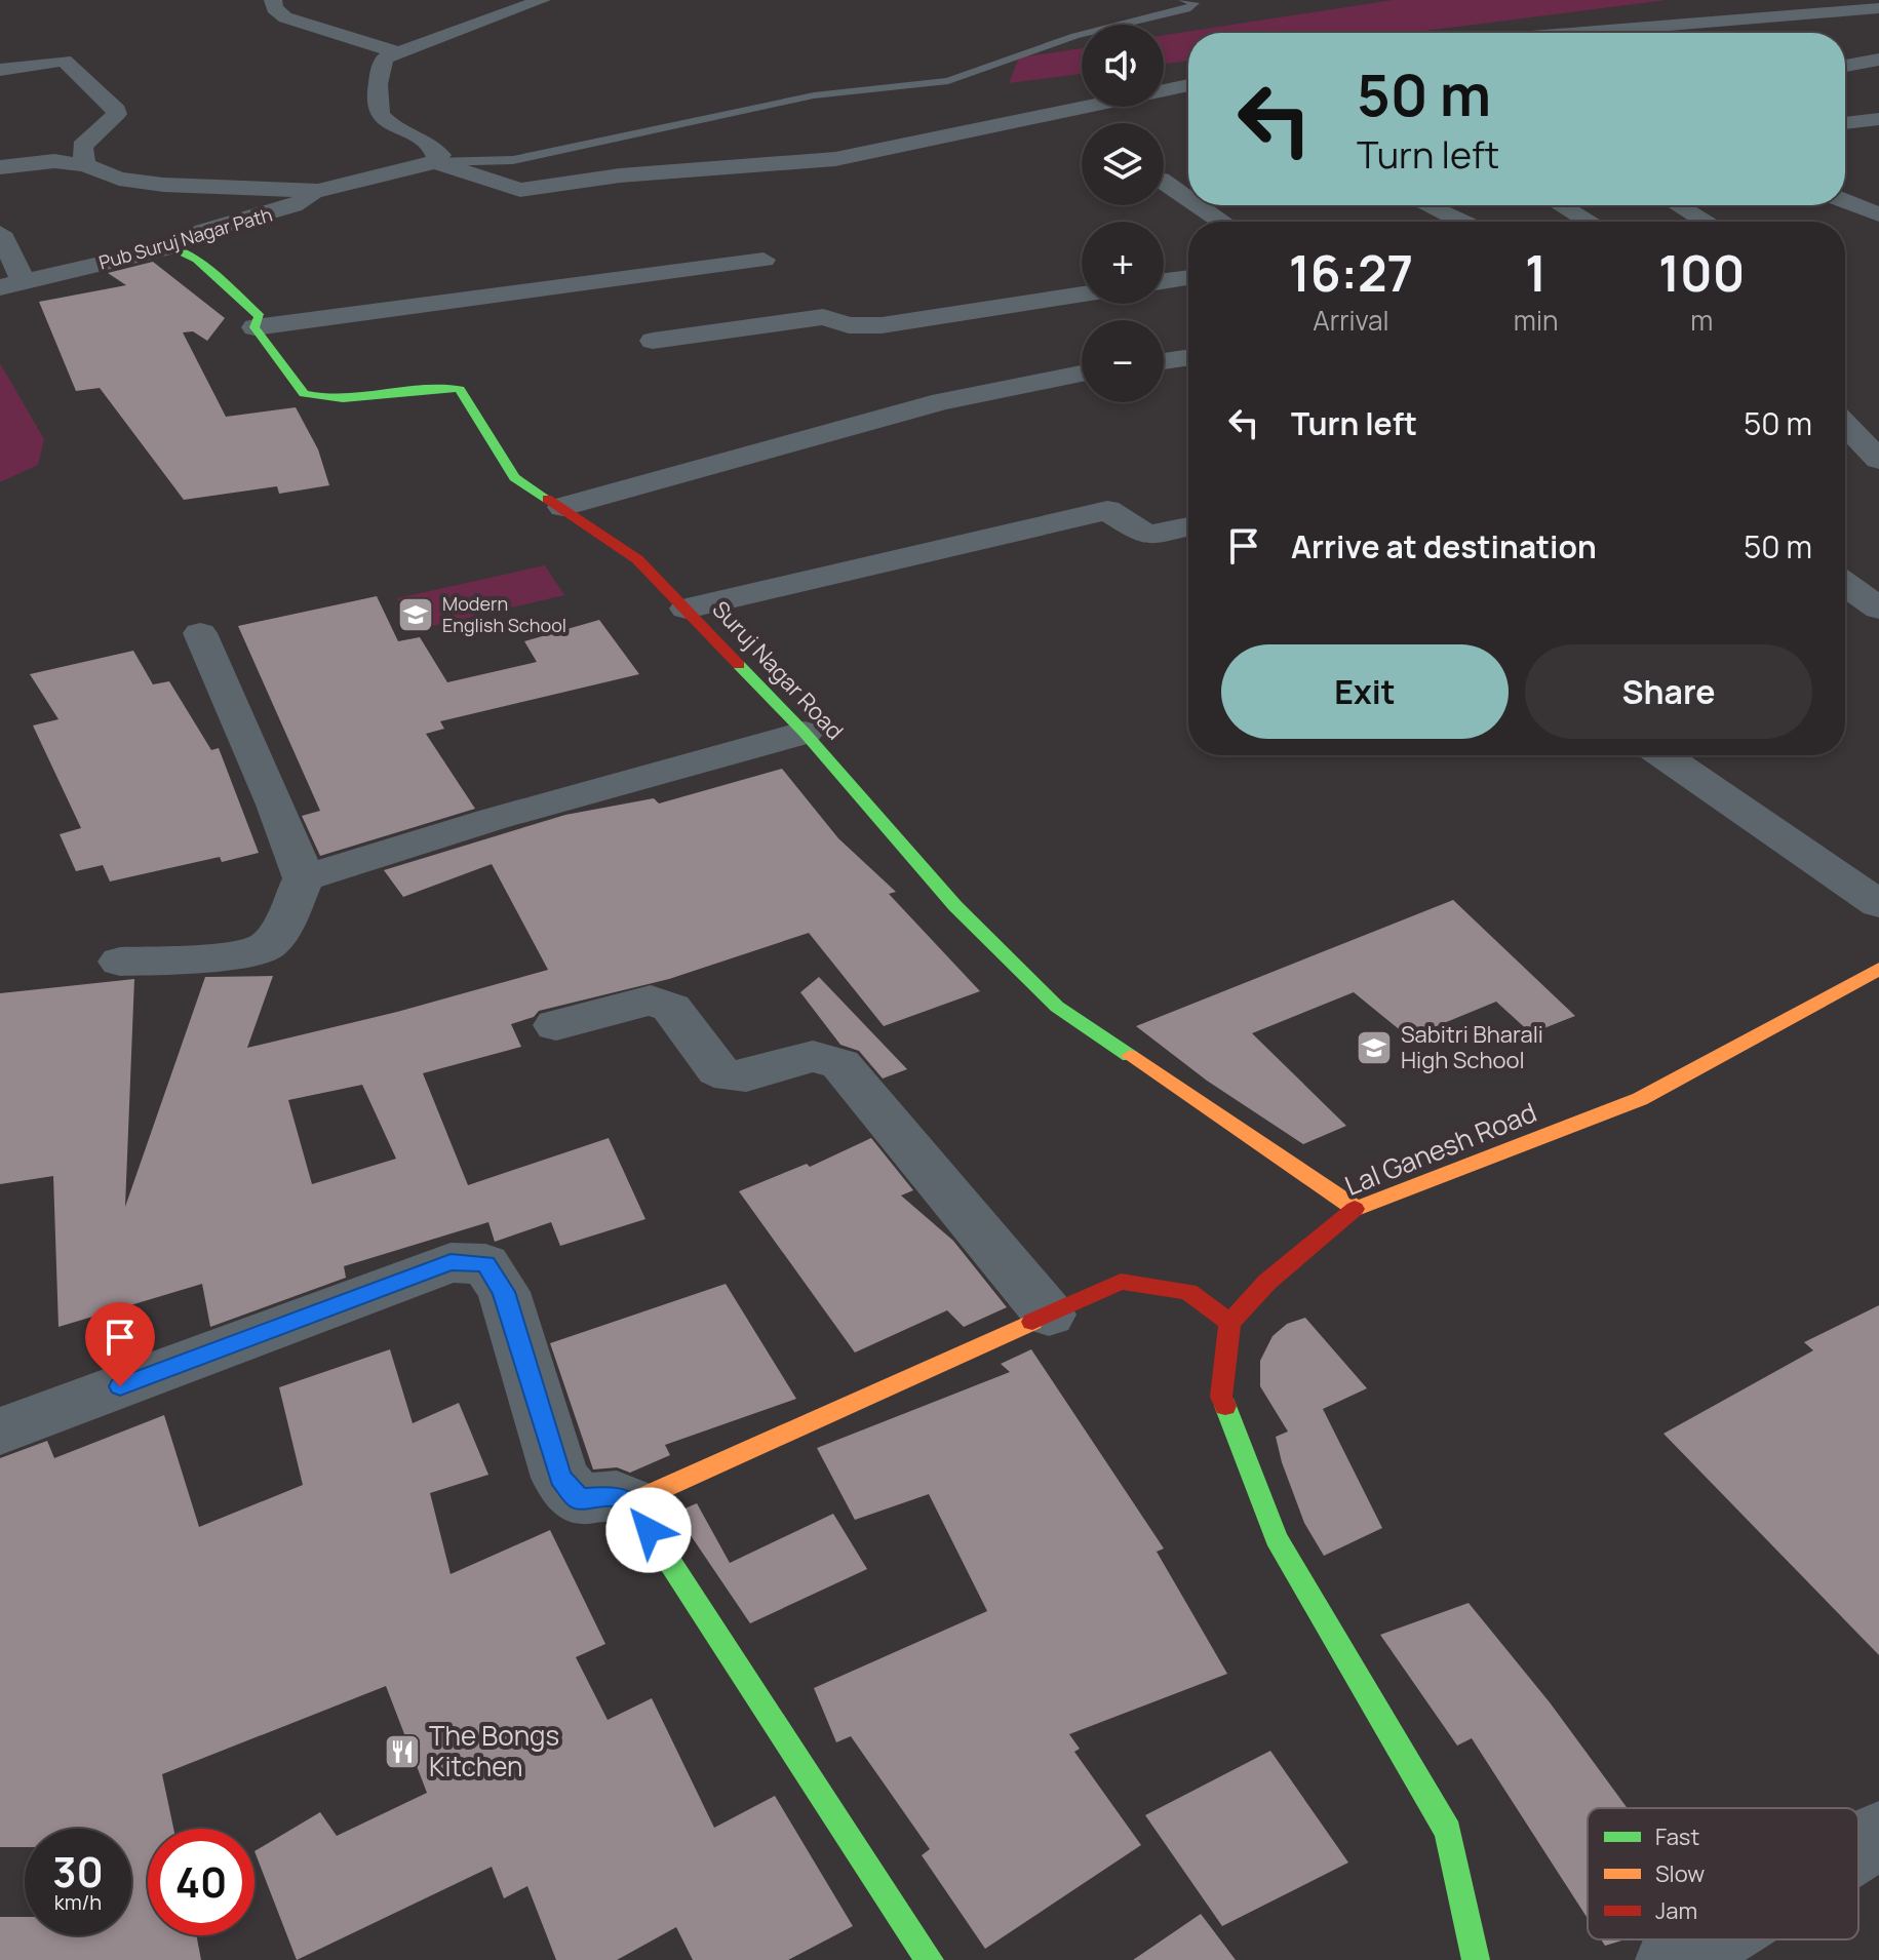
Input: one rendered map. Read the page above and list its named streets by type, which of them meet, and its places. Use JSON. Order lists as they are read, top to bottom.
{
  "streets": {
    "street": ["Pub Suruj Nagar Path", "Suruj Nagar Road", "Lal Ganesh Road"]
  },
  "crossings": [
    ["Pub Suruj Nagar Path", "Suruj Nagar Road"],
    ["Suruj Nagar Road", "Lal Ganesh Road"]
  ],
  "places": {
    "school or university": ["Modern English School", "Sabitri Bharali High School"],
    "restaurant": ["The Bongs Kitchen"]
  },
  "legend": ["Fast", "Slow", "Jam"],
  "page": {
    "map_buttons": ["+", "−"],
    "turn": ["50 m", "Turn left"],
    "eta": [
      "16:27",
      "Arrival",
      "1",
      "min",
      "100",
      "m"
    ],
    "list": [
      {
        "name": "Turn left",
        "value": "50 m"
      },
      {
        "name": "Arrive at destination",
        "value": "50 m"
      }
    ],
    "buttons": ["Exit", "Share"],
    "speed": "30 km/h",
    "limit": "40"
  }
}
